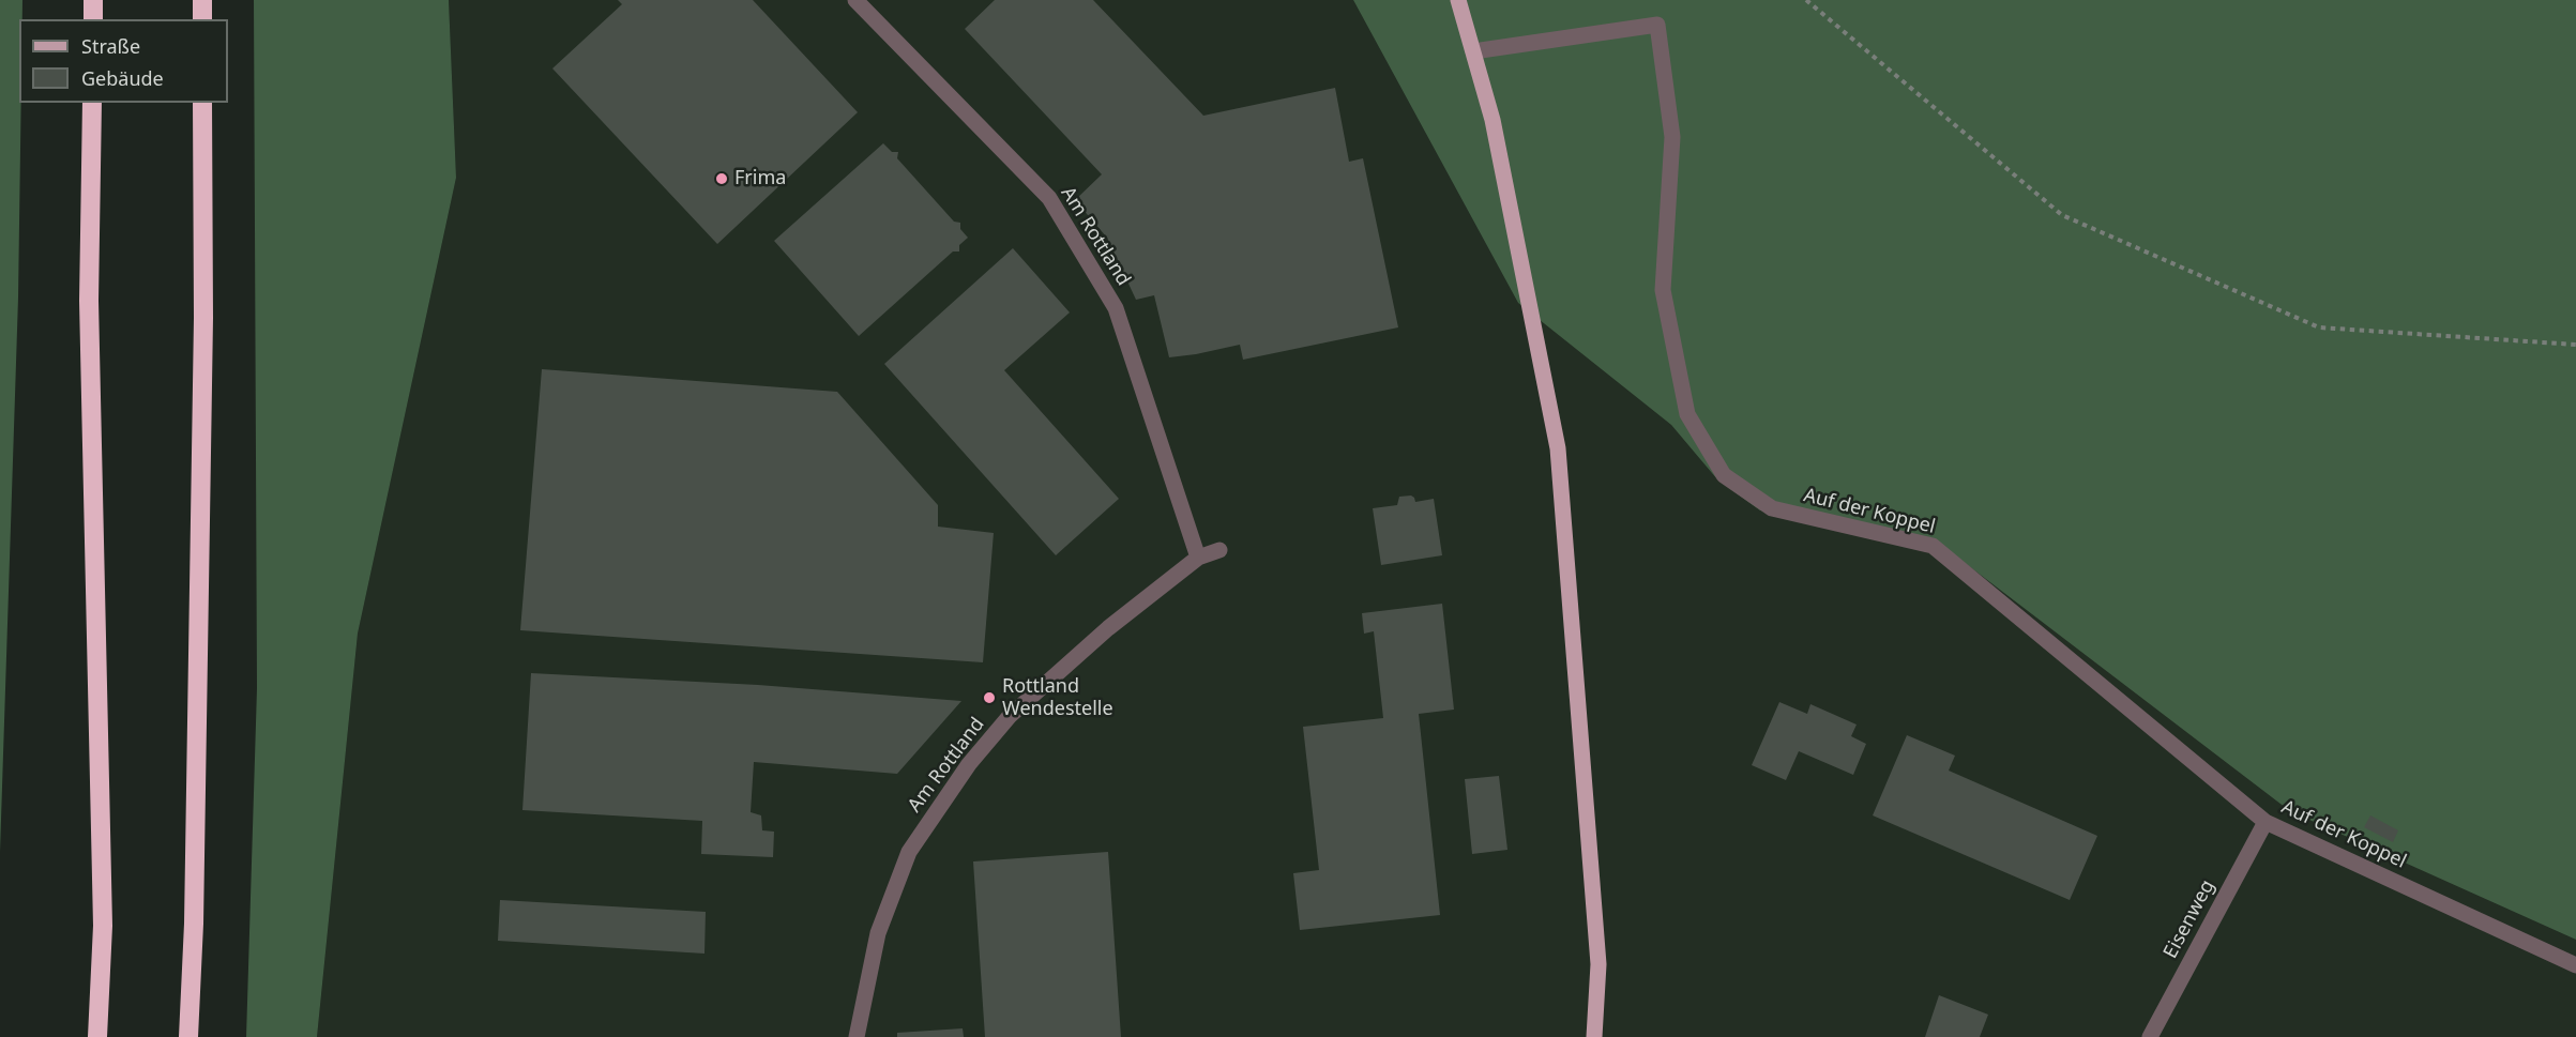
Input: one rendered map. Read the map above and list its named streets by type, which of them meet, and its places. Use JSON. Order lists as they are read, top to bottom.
{
  "streets": {
    "street": ["Am Rottland", "Auf der Koppel", "Eisenweg"]
  },
  "crossings": [
    ["Auf der Koppel", "Eisenweg"]
  ],
  "places": ["Frima", "Rottland Wendestelle"],
  "legend": ["Straße", "Gebäude"]
}
